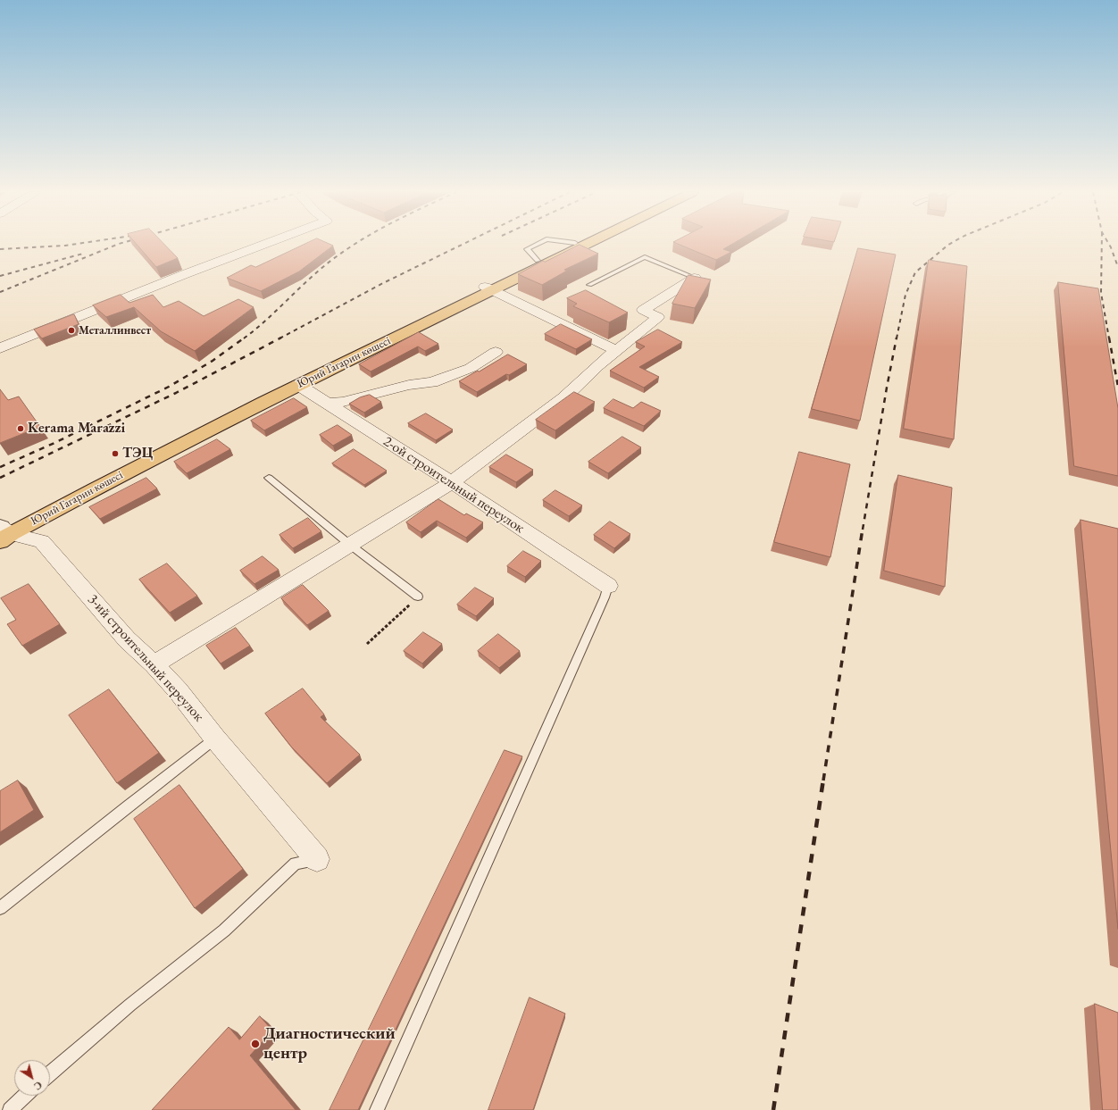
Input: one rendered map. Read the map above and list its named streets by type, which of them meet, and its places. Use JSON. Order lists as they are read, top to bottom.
{
  "streets": {
    "main road": ["Юрий Гагарин көшесі"],
    "street": ["2-ой строительный переулок", "3-ий строительный переулок"]
  },
  "crossings": [
    ["Юрий Гагарин көшесі", "2-ой строительный переулок"],
    ["Юрий Гагарин көшесі", "3-ий строительный переулок"]
  ],
  "places": [
    "Металлинвест",
    "Kerama Marazzi",
    "ТЭЦ",
    "Диагностический центр"
  ],
  "north": "bottom right"
}
